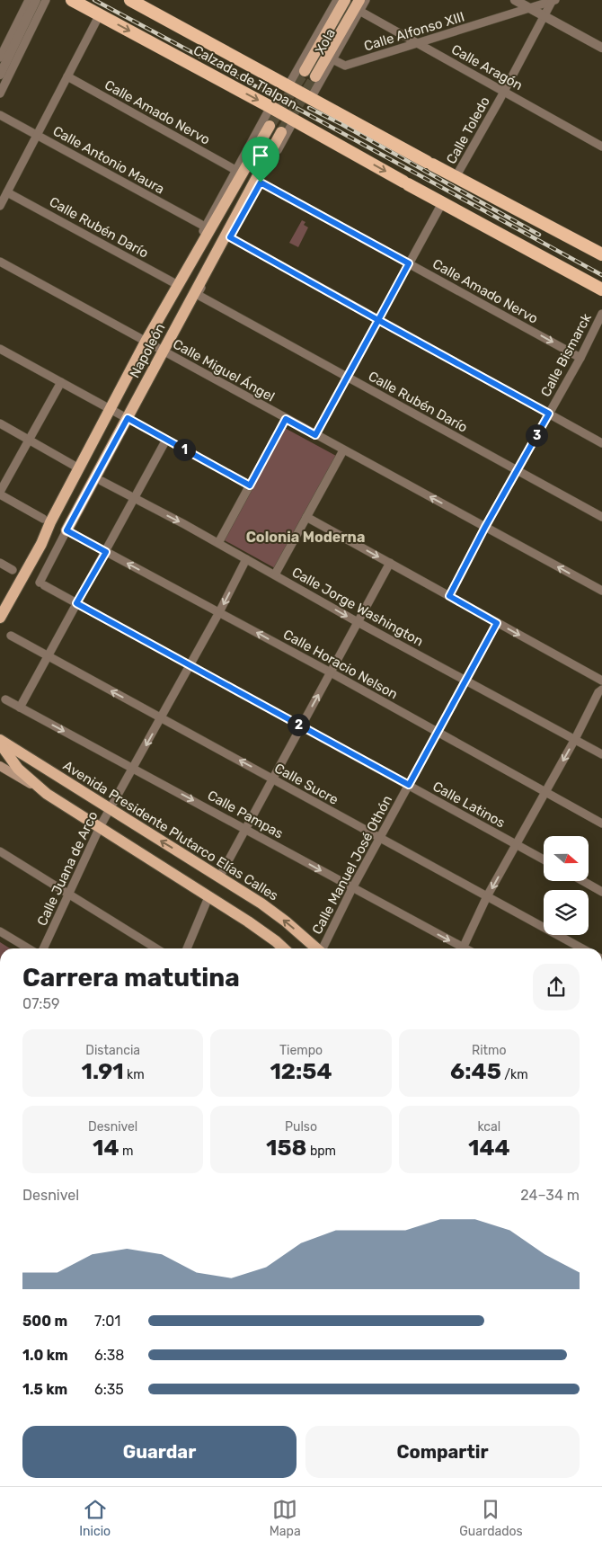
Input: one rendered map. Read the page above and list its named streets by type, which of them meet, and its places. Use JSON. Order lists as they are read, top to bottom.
{
  "streets": {
    "highway": ["Calzada de Tlalpan"],
    "main road": ["Xola", "Napoleón", "Avenida Presidente Plutarco Elías Calles"],
    "street": [
      "Calle Alfonso XIII",
      "Calle Aragón",
      "Calle Amado Nervo",
      "Calle Toledo",
      "Calle Antonio Maura",
      "Calle Rubén Darío",
      "Calle Bismarck",
      "Calle Miguel Ángel",
      "Calle Jorge Washington",
      "Calle Horacio Nelson",
      "Calle Sucre",
      "Calle Latinos",
      "Calle Pampas",
      "Calle Manuel José Othón",
      "Calle Juana de Arco"
    ]
  },
  "crossings": [
    ["Calle Alfonso XIII", "Xola"],
    ["Calle Alfonso XIII", "Calle Aragón"],
    ["Calle Alfonso XIII", "Calle Toledo"],
    ["Xola", "Calle Aragón"],
    ["Xola", "Calzada de Tlalpan"],
    ["Calle Aragón", "Calle Toledo"],
    ["Calzada de Tlalpan", "Calle Toledo"],
    ["Calzada de Tlalpan", "Napoleón"],
    ["Calle Amado Nervo", "Napoleón"],
    ["Calle Amado Nervo", "Calle Bismarck"],
    ["Calle Antonio Maura", "Napoleón"],
    ["Calle Rubén Darío", "Napoleón"],
    ["Calle Rubén Darío", "Calle Bismarck"],
    ["Napoleón", "Calle Miguel Ángel"],
    ["Napoleón", "Calle Horacio Nelson"],
    ["Napoleón", "Calle Latinos"],
    ["Calle Bismarck", "Calle Miguel Ángel"],
    ["Calle Jorge Washington", "Calle Manuel José Othón"],
    ["Calle Jorge Washington", "Calle Juana de Arco"],
    ["Calle Horacio Nelson", "Calle Manuel José Othón"],
    ["Calle Horacio Nelson", "Calle Juana de Arco"],
    ["Calle Sucre", "Calle Manuel José Othón"],
    ["Calle Sucre", "Calle Juana de Arco"],
    ["Calle Latinos", "Calle Manuel José Othón"],
    ["Calle Latinos", "Calle Juana de Arco"],
    ["Calle Pampas", "Calle Manuel José Othón"],
    ["Calle Pampas", "Calle Juana de Arco"],
    ["Avenida Presidente Plutarco Elías Calles", "Calle Juana de Arco"]
  ],
  "one_way": [
    "Calle Miguel Ángel",
    "Calle Horacio Nelson",
    "Calle Sucre",
    "Calle Pampas"
  ],
  "districts": ["Colonia Moderna"],
  "north": "right",
  "page": {
    "pins": ["3", "1", "2"],
    "heading": ["Carrera matutina", "07:59"],
    "stats": [
      ["Distancia", "1.91 km"],
      ["Tiempo", "12:54"],
      ["Ritmo", "6:45 /km"],
      ["Desnivel", "14 m"],
      ["Pulso", "158 bpm"],
      ["kcal", "144"]
    ],
    "chart": ["Desnivel", "24–34 m"],
    "list": [
      {
        "name": "500 m",
        "note": "7:01"
      },
      {
        "name": "1.0 km",
        "note": "6:38"
      },
      {
        "name": "1.5 km",
        "note": "6:35"
      }
    ],
    "buttons": ["Guardar", "Compartir"],
    "tabs": ["Inicio", "Mapa", "Guardados"]
  }
}
